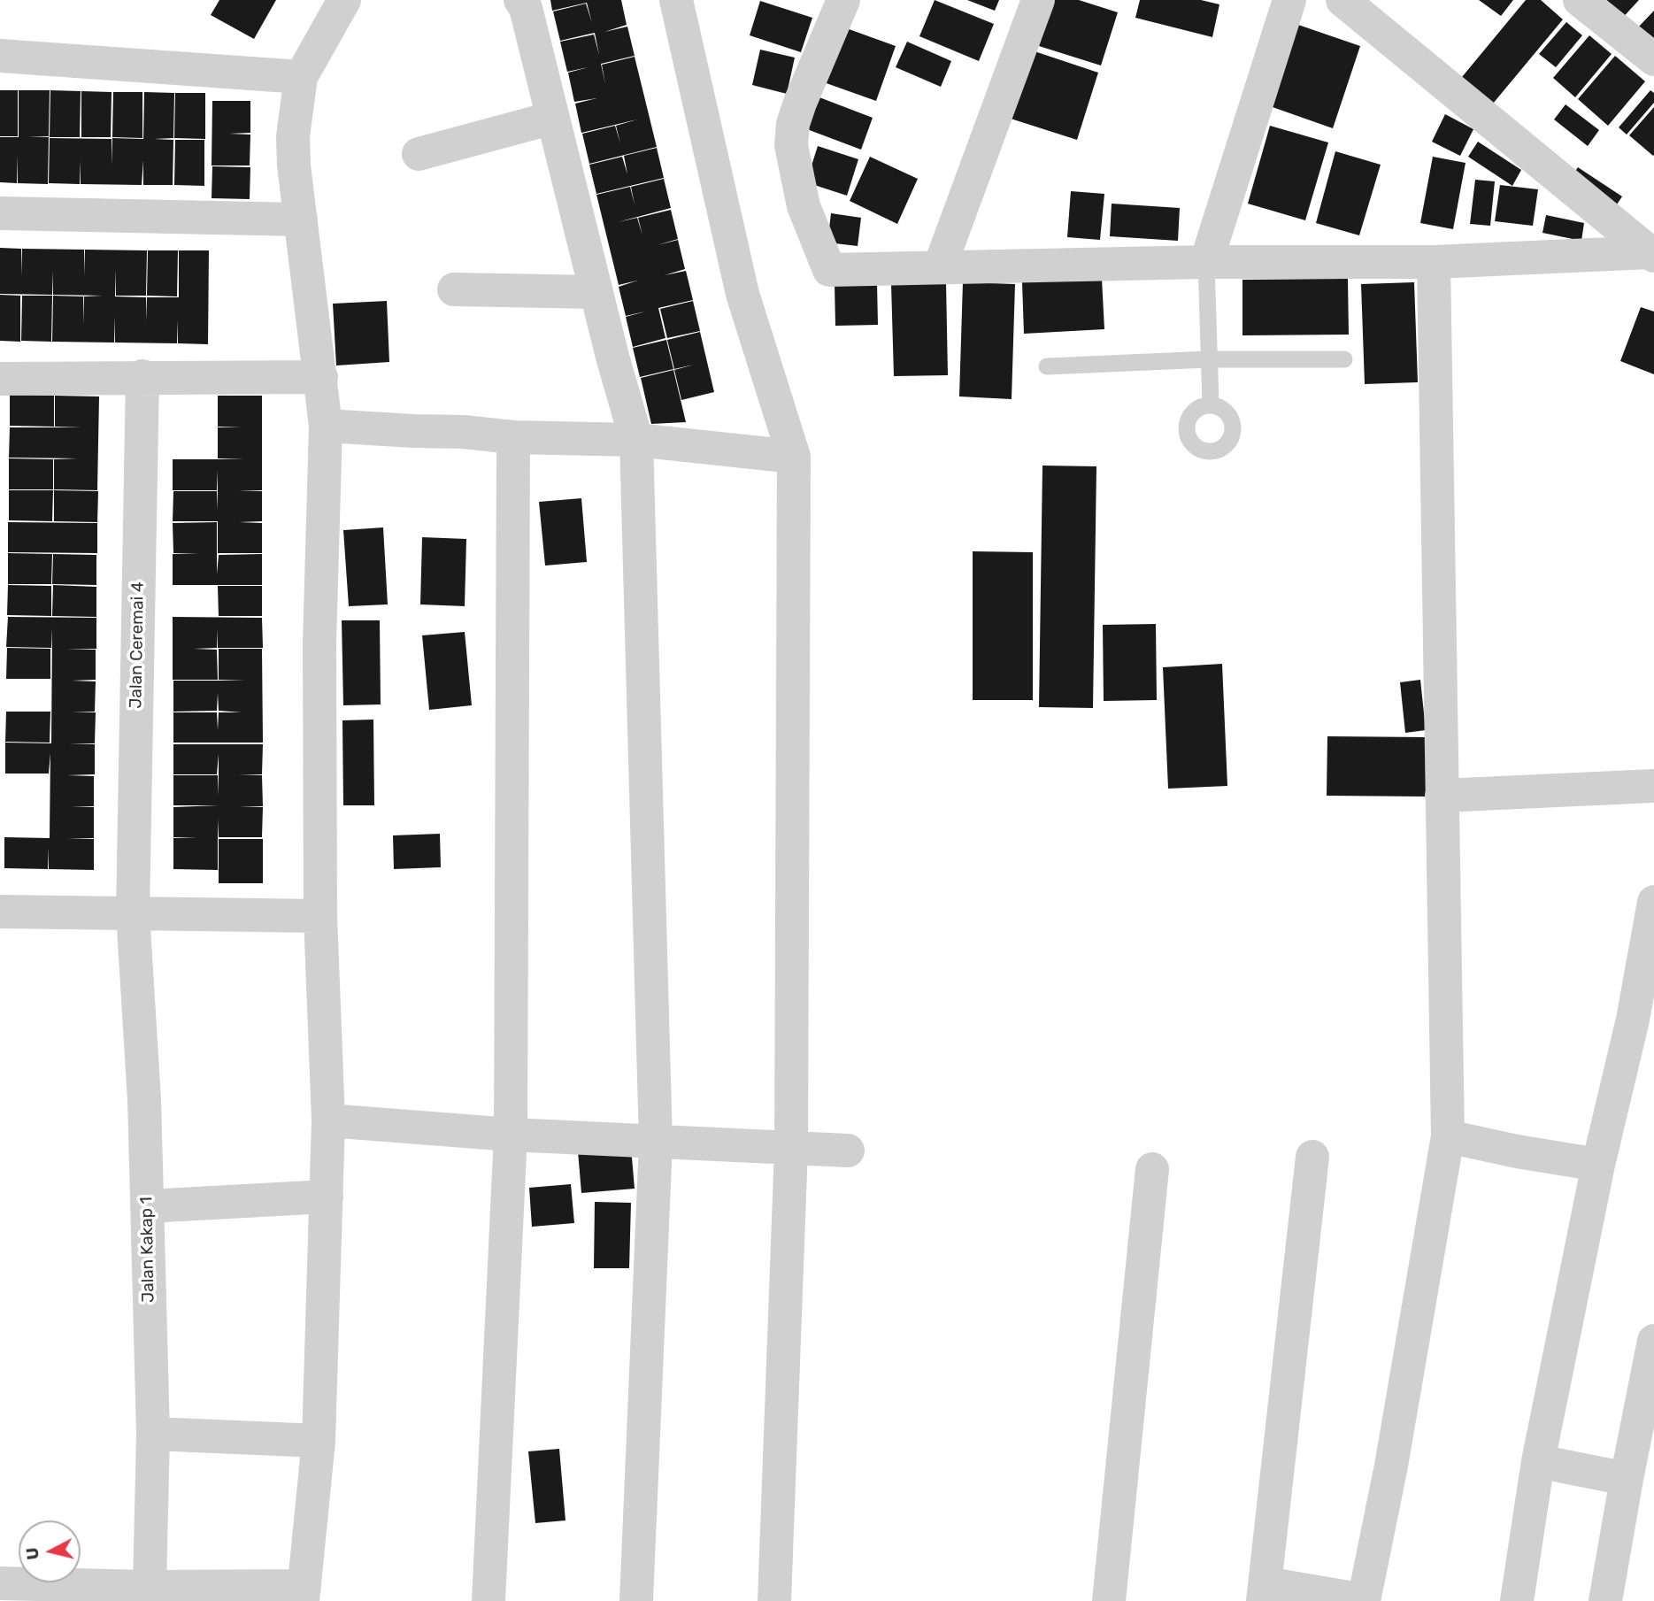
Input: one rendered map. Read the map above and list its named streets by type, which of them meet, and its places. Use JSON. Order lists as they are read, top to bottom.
{
  "streets": {
    "street": ["Jalan Ceremai 4", "Jalan Kakap 1"]
  },
  "crossings": [
    ["Jalan Ceremai 4", "Jalan Kakap 1"]
  ],
  "north": "left"
}
